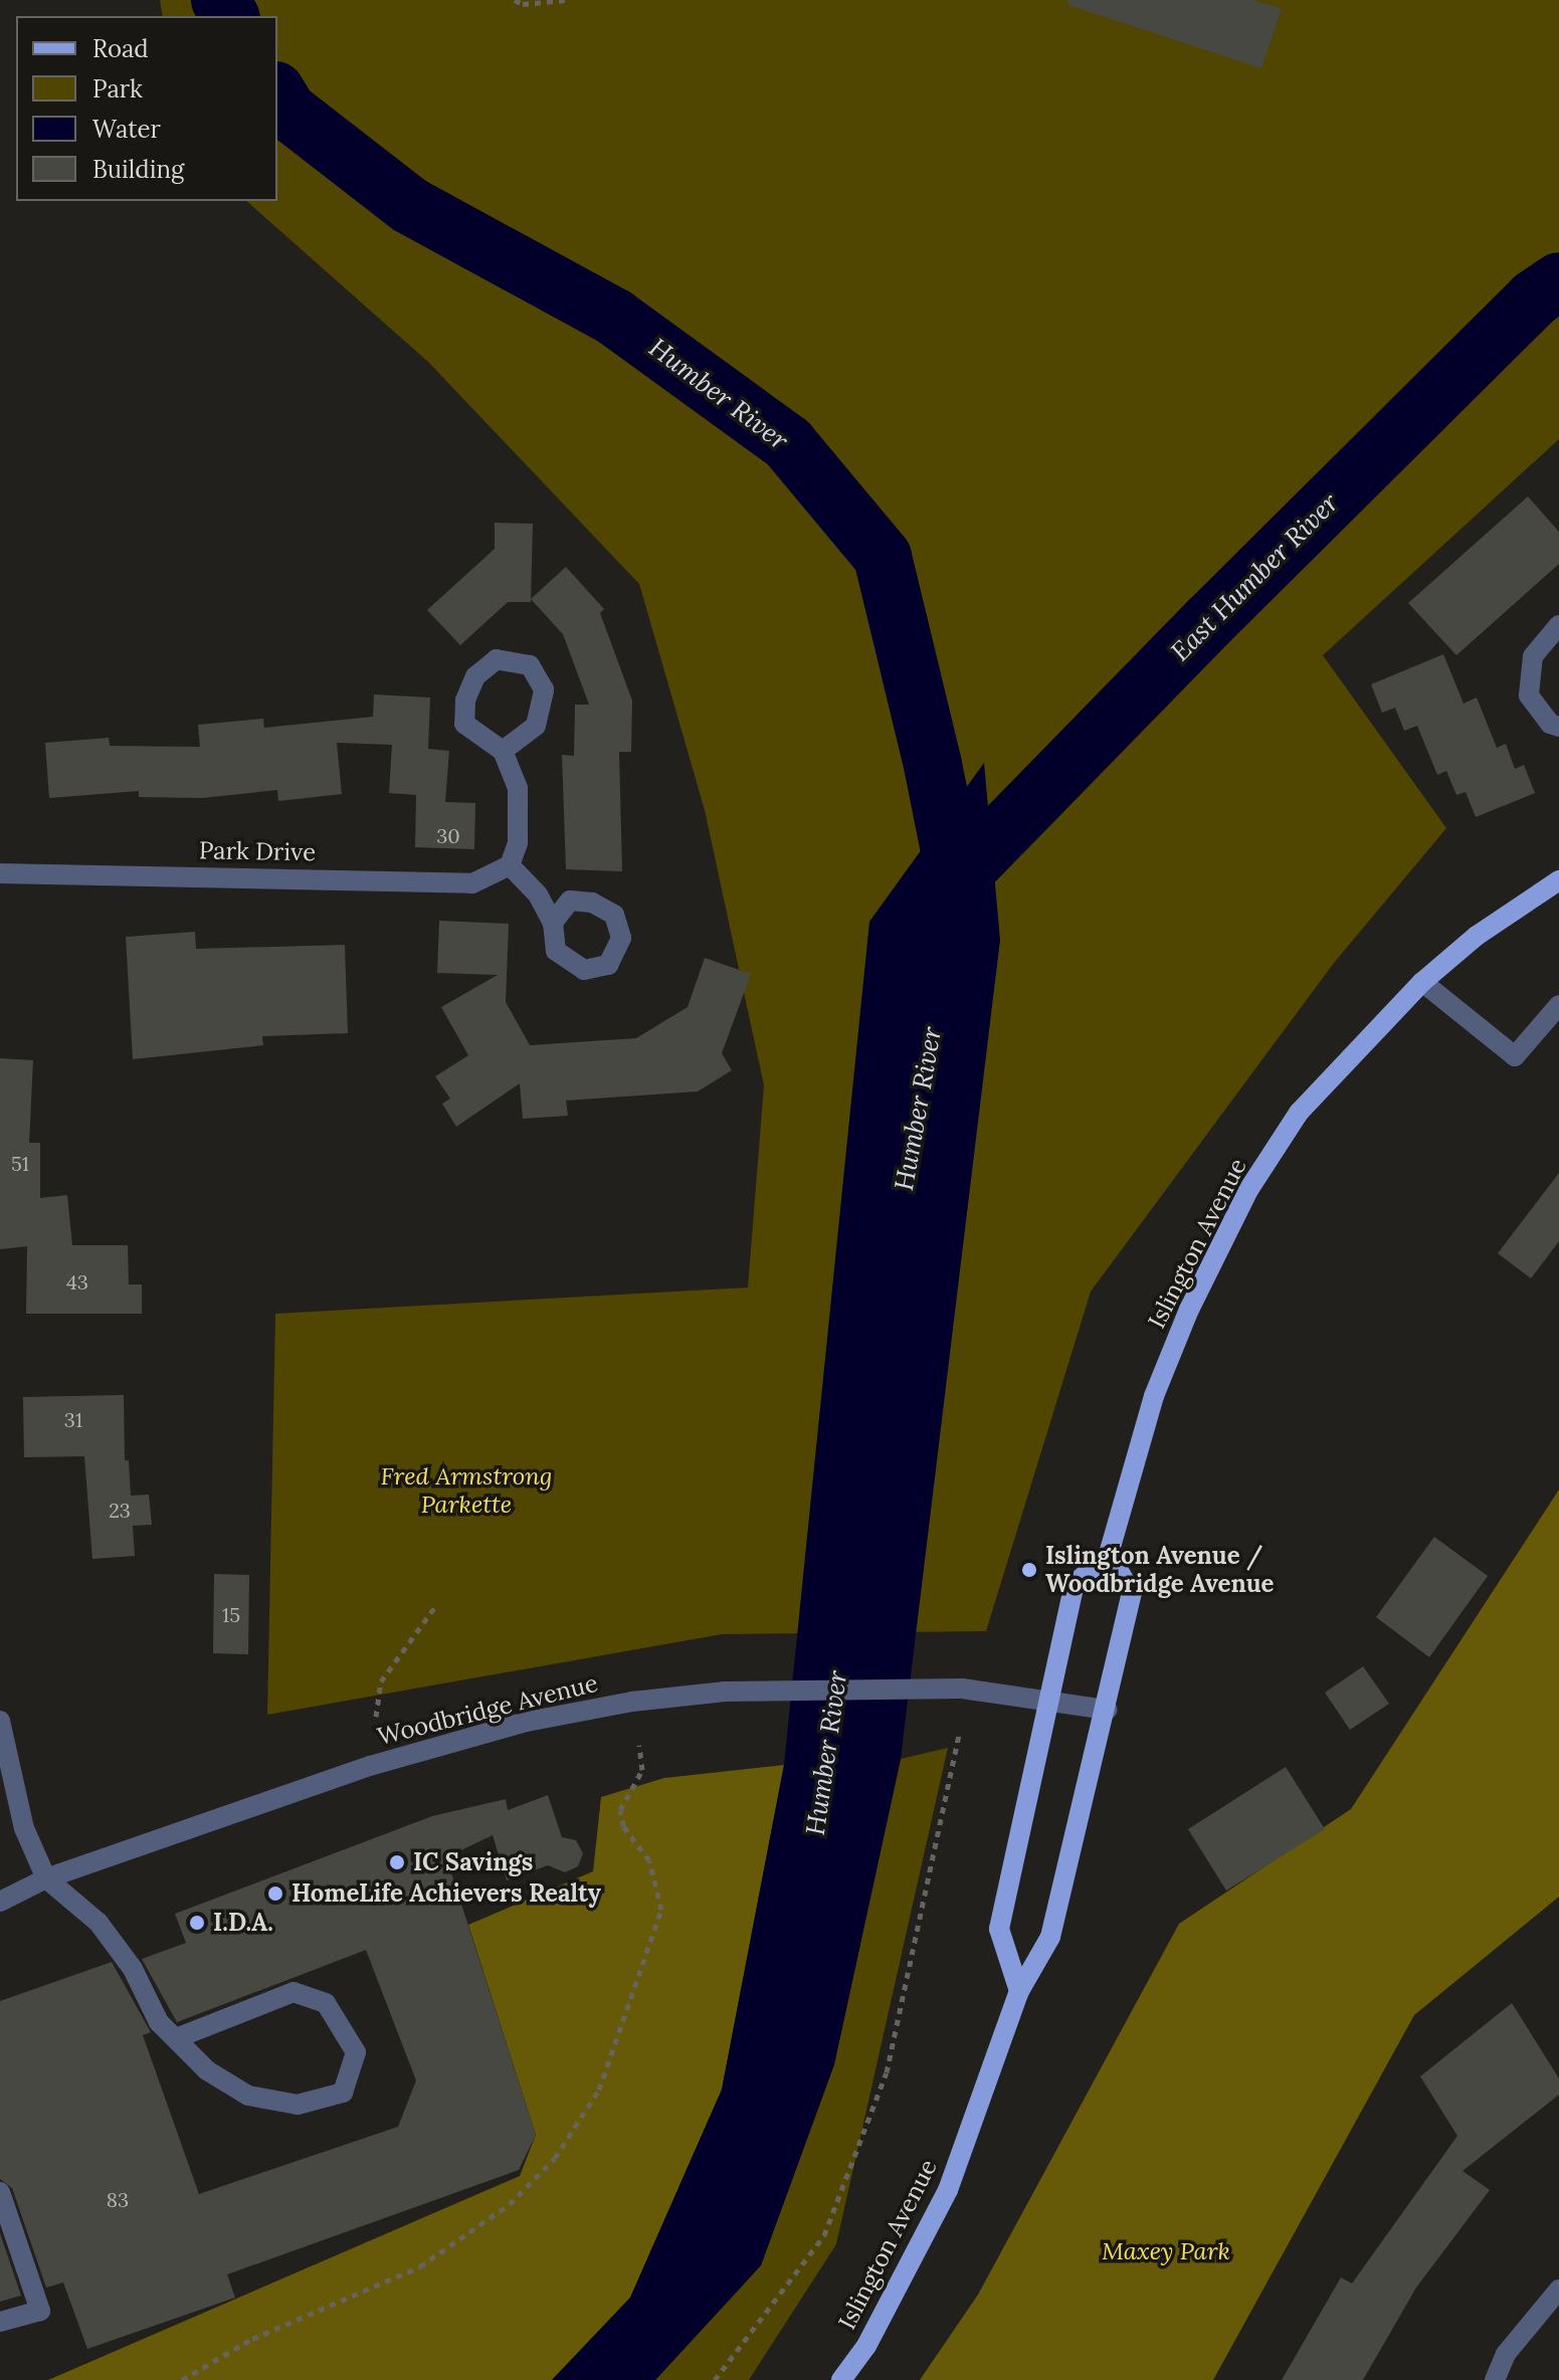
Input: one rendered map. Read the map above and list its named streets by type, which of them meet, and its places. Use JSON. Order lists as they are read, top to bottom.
{
  "streets": {
    "main road": ["Islington Avenue"],
    "street": ["Park Drive", "Woodbridge Avenue"]
  },
  "crossings": [
    ["Islington Avenue", "Woodbridge Avenue"]
  ],
  "water": ["Humber River", "East Humber River"],
  "parks": ["Fred Armstrong Parkette", "Maxey Park"],
  "places": [
    "Islington Avenue / Woodbridge Avenue",
    "IC Savings",
    "HomeLife Achievers Realty",
    "I.D.A."
  ],
  "house_numbers": [
    "30",
    "51",
    "43",
    "31",
    "23",
    "15",
    "83"
  ],
  "legend": [
    "Road",
    "Park",
    "Water",
    "Building"
  ]
}
